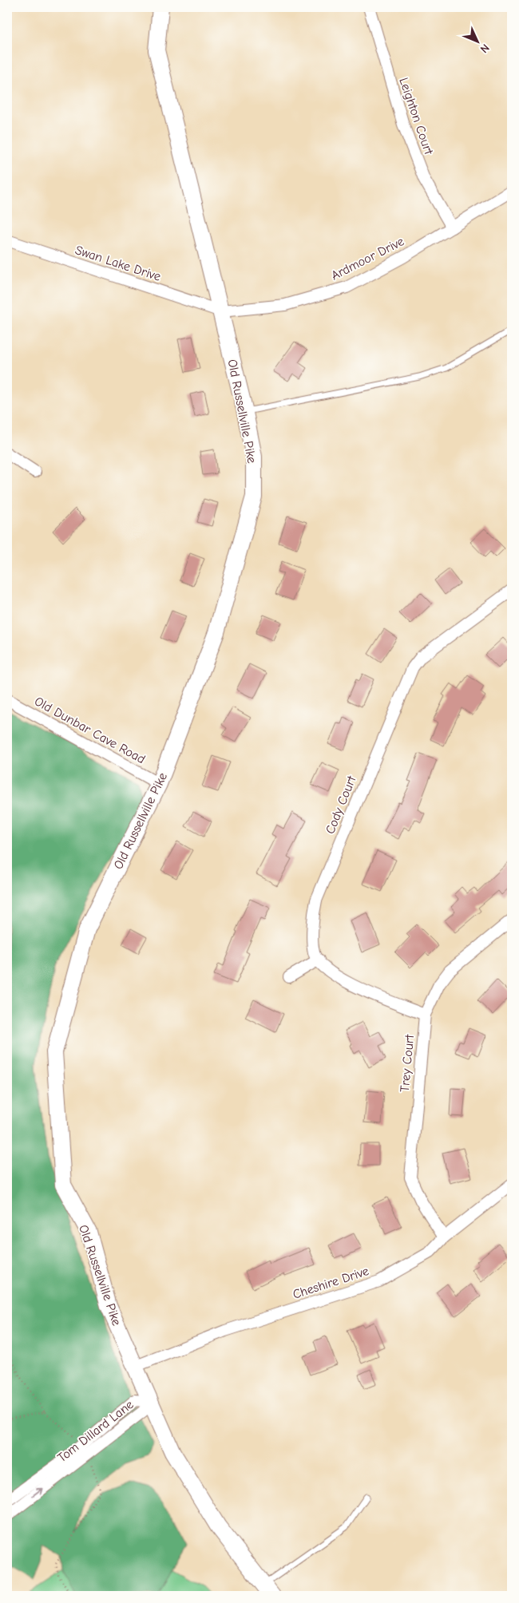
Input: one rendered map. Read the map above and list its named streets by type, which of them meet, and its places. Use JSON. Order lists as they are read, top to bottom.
{
  "streets": {
    "street": [
      "Leighton Court",
      "Ardmoor Drive",
      "Swan Lake Drive",
      "Old Russellville Pike",
      "Old Dunbar Cave Road",
      "Cody Court",
      "Trey Court",
      "Cheshire Drive",
      "Tom Dillard Lane"
    ]
  },
  "crossings": [
    ["Leighton Court", "Ardmoor Drive"],
    ["Ardmoor Drive", "Swan Lake Drive"],
    ["Ardmoor Drive", "Old Russellville Pike"],
    ["Swan Lake Drive", "Old Russellville Pike"],
    ["Old Russellville Pike", "Old Dunbar Cave Road"],
    ["Old Russellville Pike", "Cheshire Drive"],
    ["Old Russellville Pike", "Tom Dillard Lane"],
    ["Trey Court", "Cheshire Drive"]
  ],
  "north": "bottom right"
}
